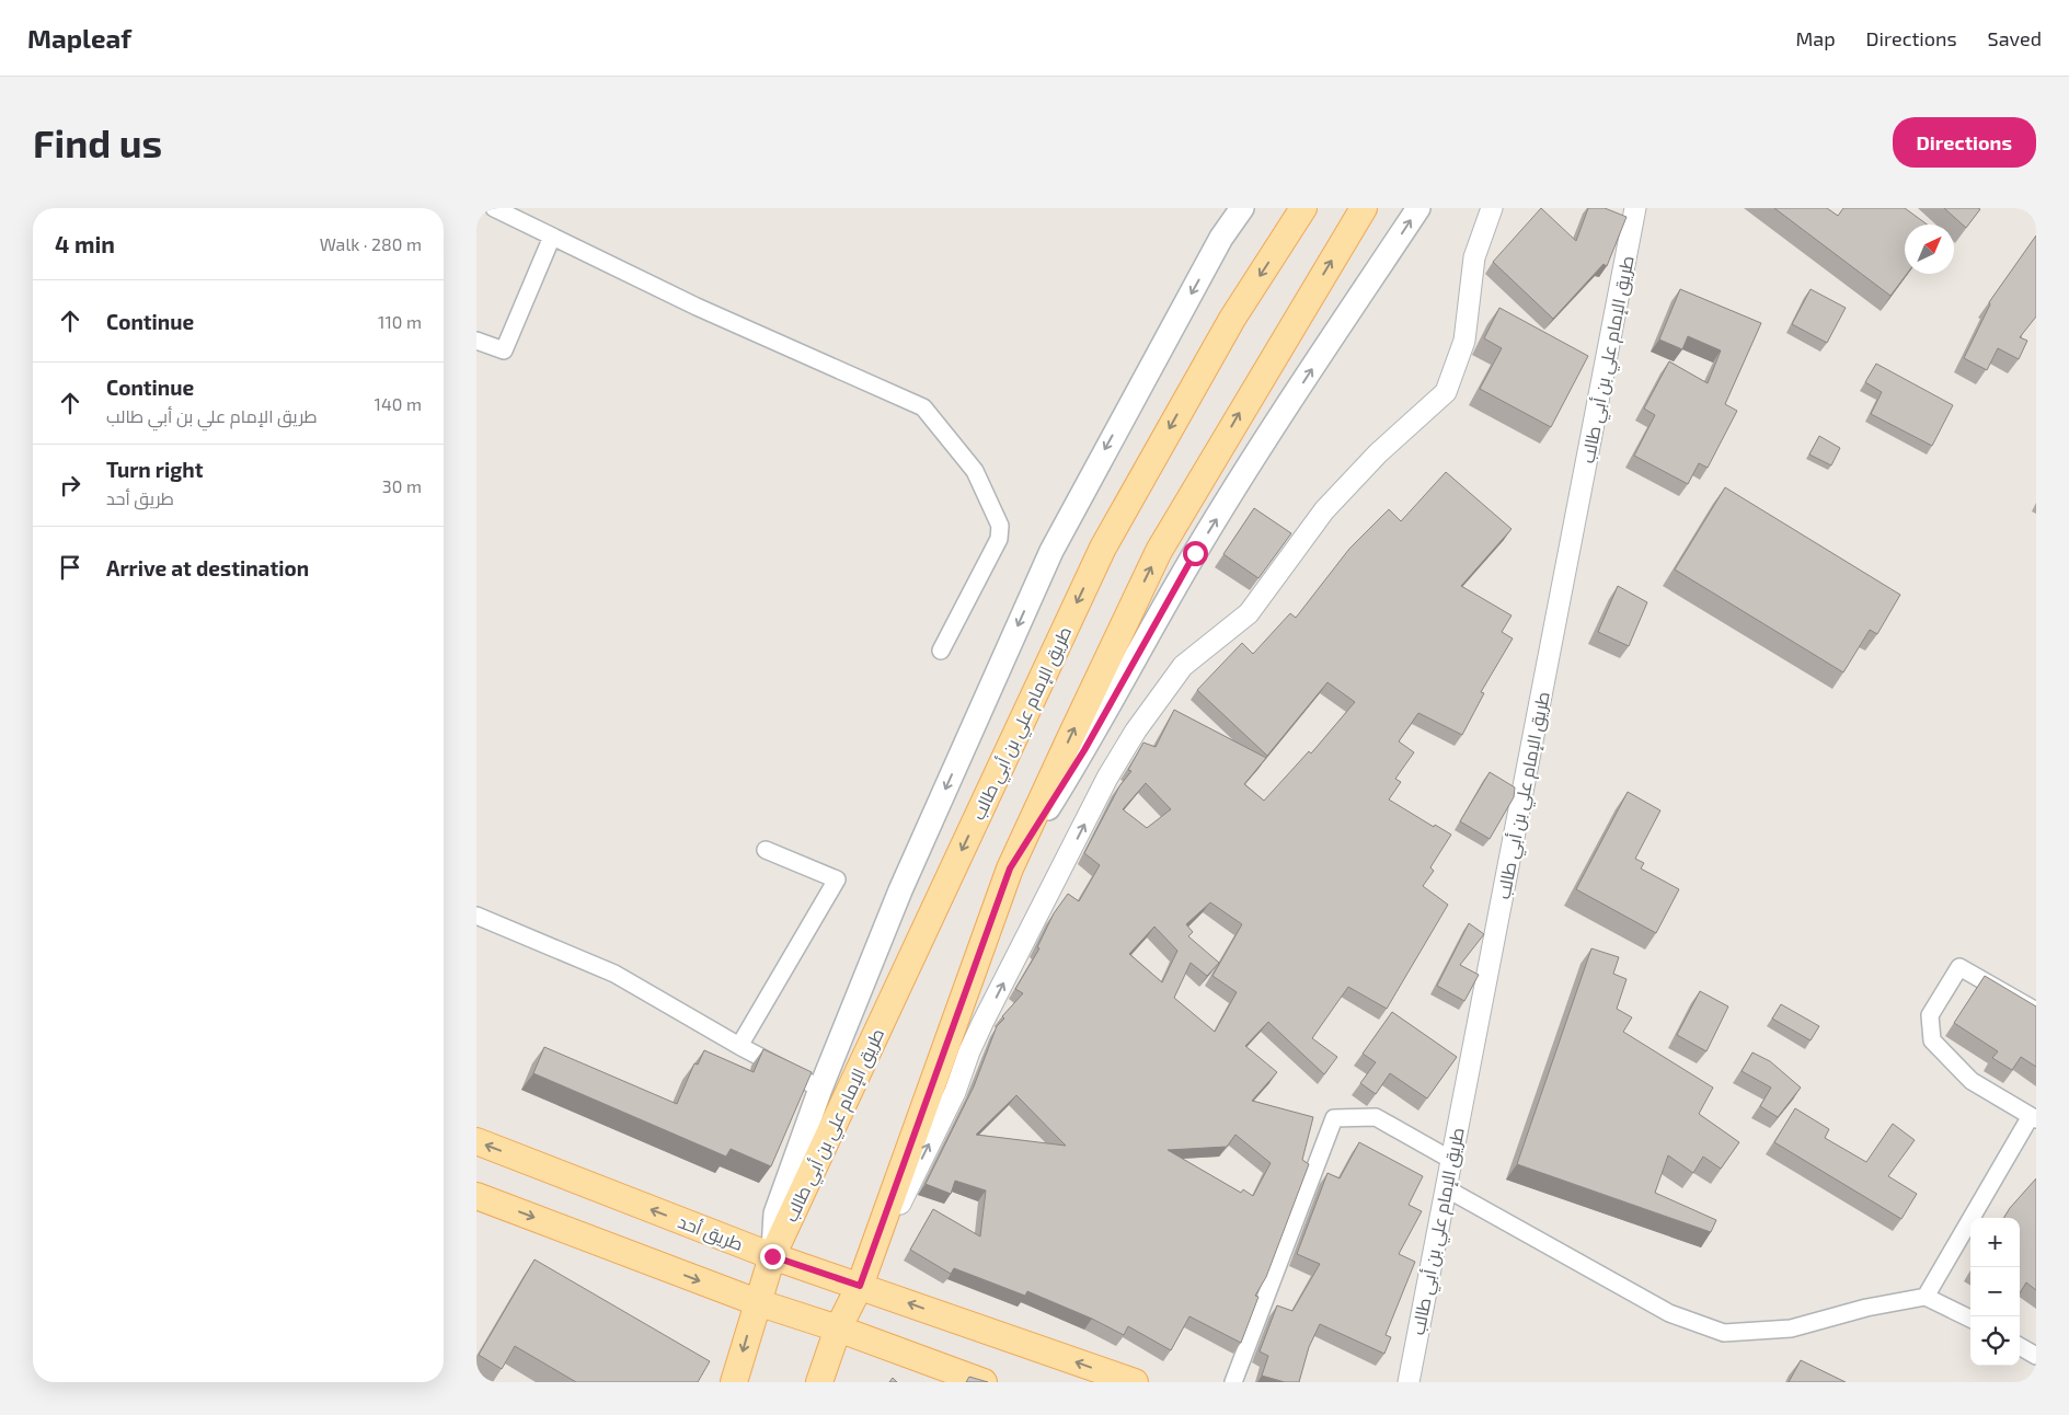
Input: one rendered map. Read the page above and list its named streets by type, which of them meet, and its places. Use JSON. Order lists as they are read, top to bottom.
{
  "streets": {
    "main road": ["طريق الإمام علي بن أبي طالب", "طريق أحد"]
  },
  "crossings": [
    ["طريق الإمام علي بن أبي طالب", "طريق أحد"]
  ],
  "north": "top right",
  "page": {
    "header": "Mapleaf",
    "nav": ["Map", "Directions", "Saved"],
    "buttons": "Directions",
    "title": "Find us",
    "heading": ["4 min", "Walk · 280 m"],
    "list": [
      ["Continue", "110 m"],
      ["Continue", "طريق الإمام علي بن أبي طالب", "140 m"],
      ["Turn right", "طريق أحد", "30 m"],
      "Arrive at destination"
    ],
    "map_buttons": ["+", "−"]
  }
}
